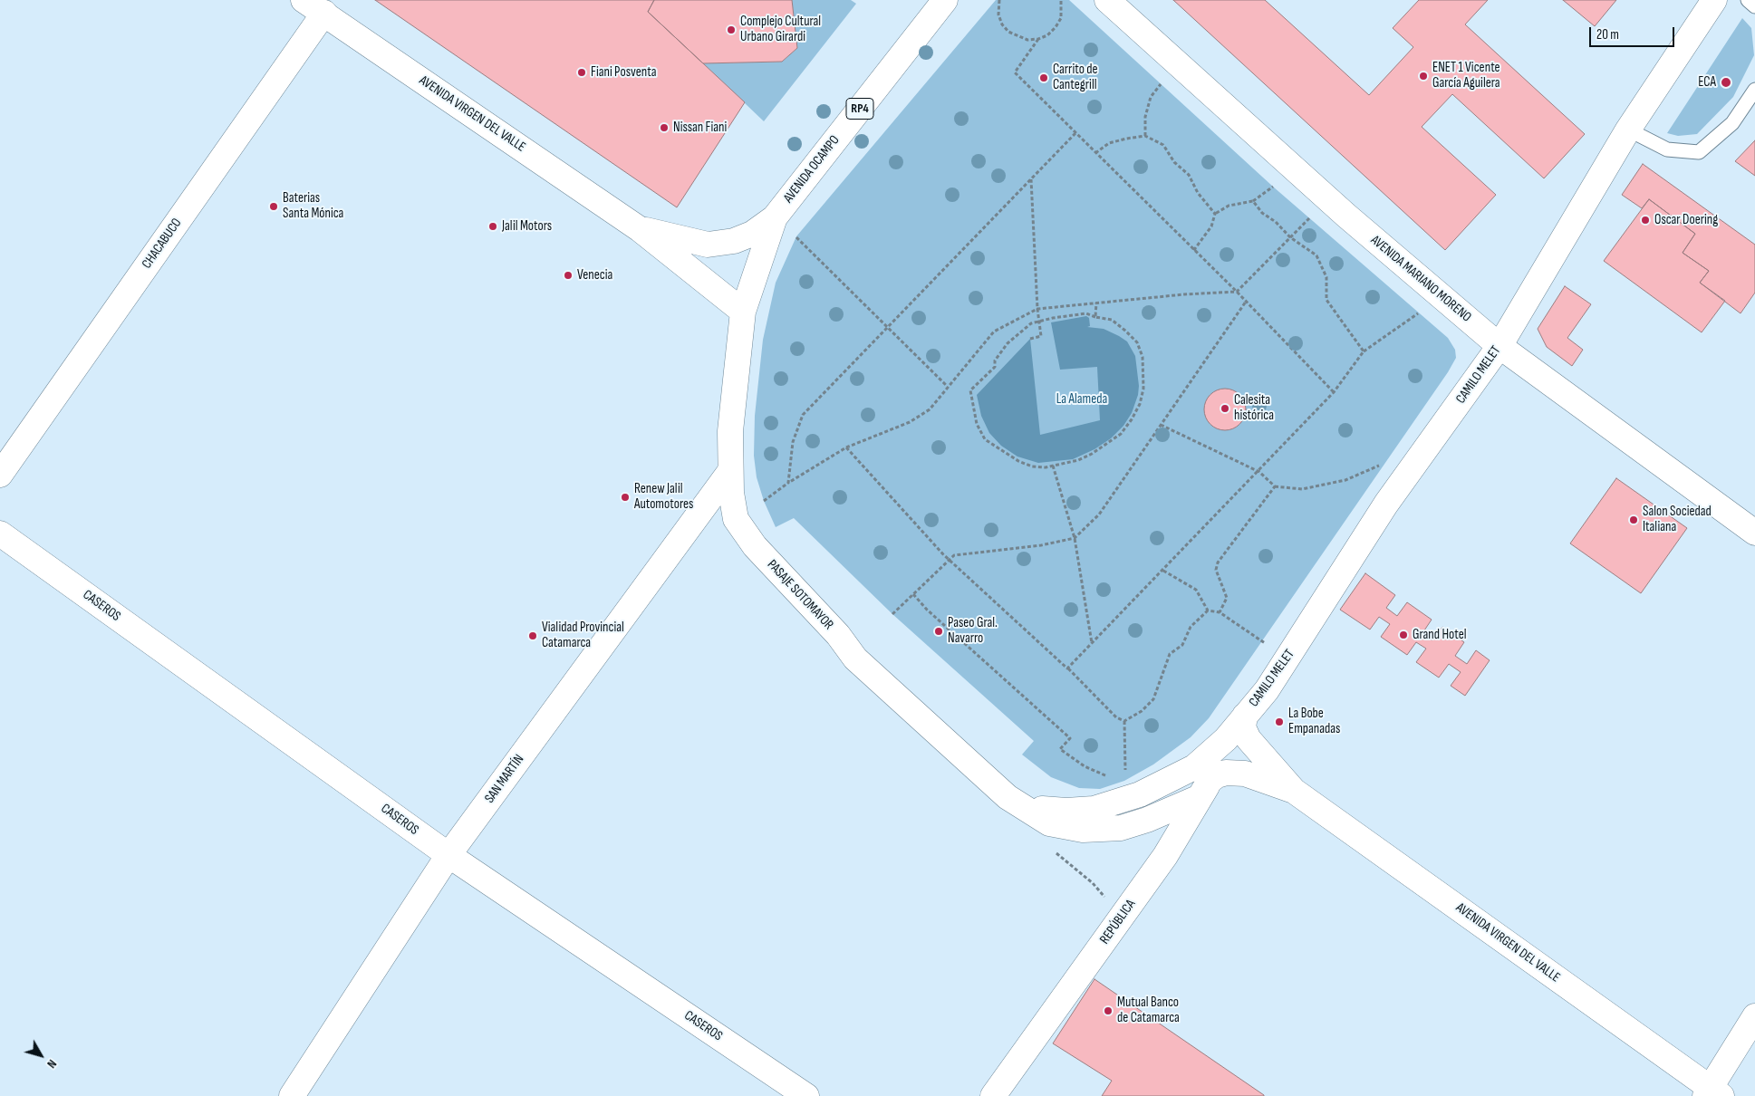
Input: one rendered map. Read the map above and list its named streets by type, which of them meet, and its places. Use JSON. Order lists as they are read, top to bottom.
{
  "streets": {
    "main road": [
      "RP4",
      "AVENIDA VIRGEN DEL VALLE",
      "AVENIDA OCAMPO",
      "CHACABUCO",
      "AVENIDA MARIANO MORENO",
      "CAMILO MELET",
      "PASAJE SOTOMAYOR",
      "CASEROS",
      "SAN MARTÍN",
      "REPÚBLICA"
    ]
  },
  "crossings": [
    ["AVENIDA VIRGEN DEL VALLE", "AVENIDA OCAMPO"],
    ["AVENIDA VIRGEN DEL VALLE", "CHACABUCO"],
    ["AVENIDA VIRGEN DEL VALLE", "CAMILO MELET"],
    ["AVENIDA VIRGEN DEL VALLE", "PASAJE SOTOMAYOR"],
    ["AVENIDA VIRGEN DEL VALLE", "REPÚBLICA"],
    ["AVENIDA OCAMPO", "PASAJE SOTOMAYOR"],
    ["AVENIDA MARIANO MORENO", "CAMILO MELET"],
    ["CAMILO MELET", "REPÚBLICA"],
    ["PASAJE SOTOMAYOR", "SAN MARTÍN"],
    ["PASAJE SOTOMAYOR", "REPÚBLICA"],
    ["CASEROS", "SAN MARTÍN"]
  ],
  "parks": ["La Alameda"],
  "places": [
    "Complejo Cultural Urbano Girardi",
    "Fiani Posventa",
    "ENET 1 Vicente García Aguilera",
    "Carrito de Cantegrill",
    "ECA",
    "Nissan Fiani",
    "Baterias Santa Mónica",
    "Oscar Doering",
    "Jalil Motors",
    "Venecia",
    "Calesita histórica",
    "Renew Jalil Automotores",
    "Salon Sociedad Italiana",
    "Paseo Gral. Navarro",
    "Grand Hotel",
    "Vialidad Provincial Catamarca",
    "La Bobe Empanadas",
    "Mutual Banco de Catamarca"
  ],
  "scale_bar": "20 m",
  "north": "bottom right"
}
